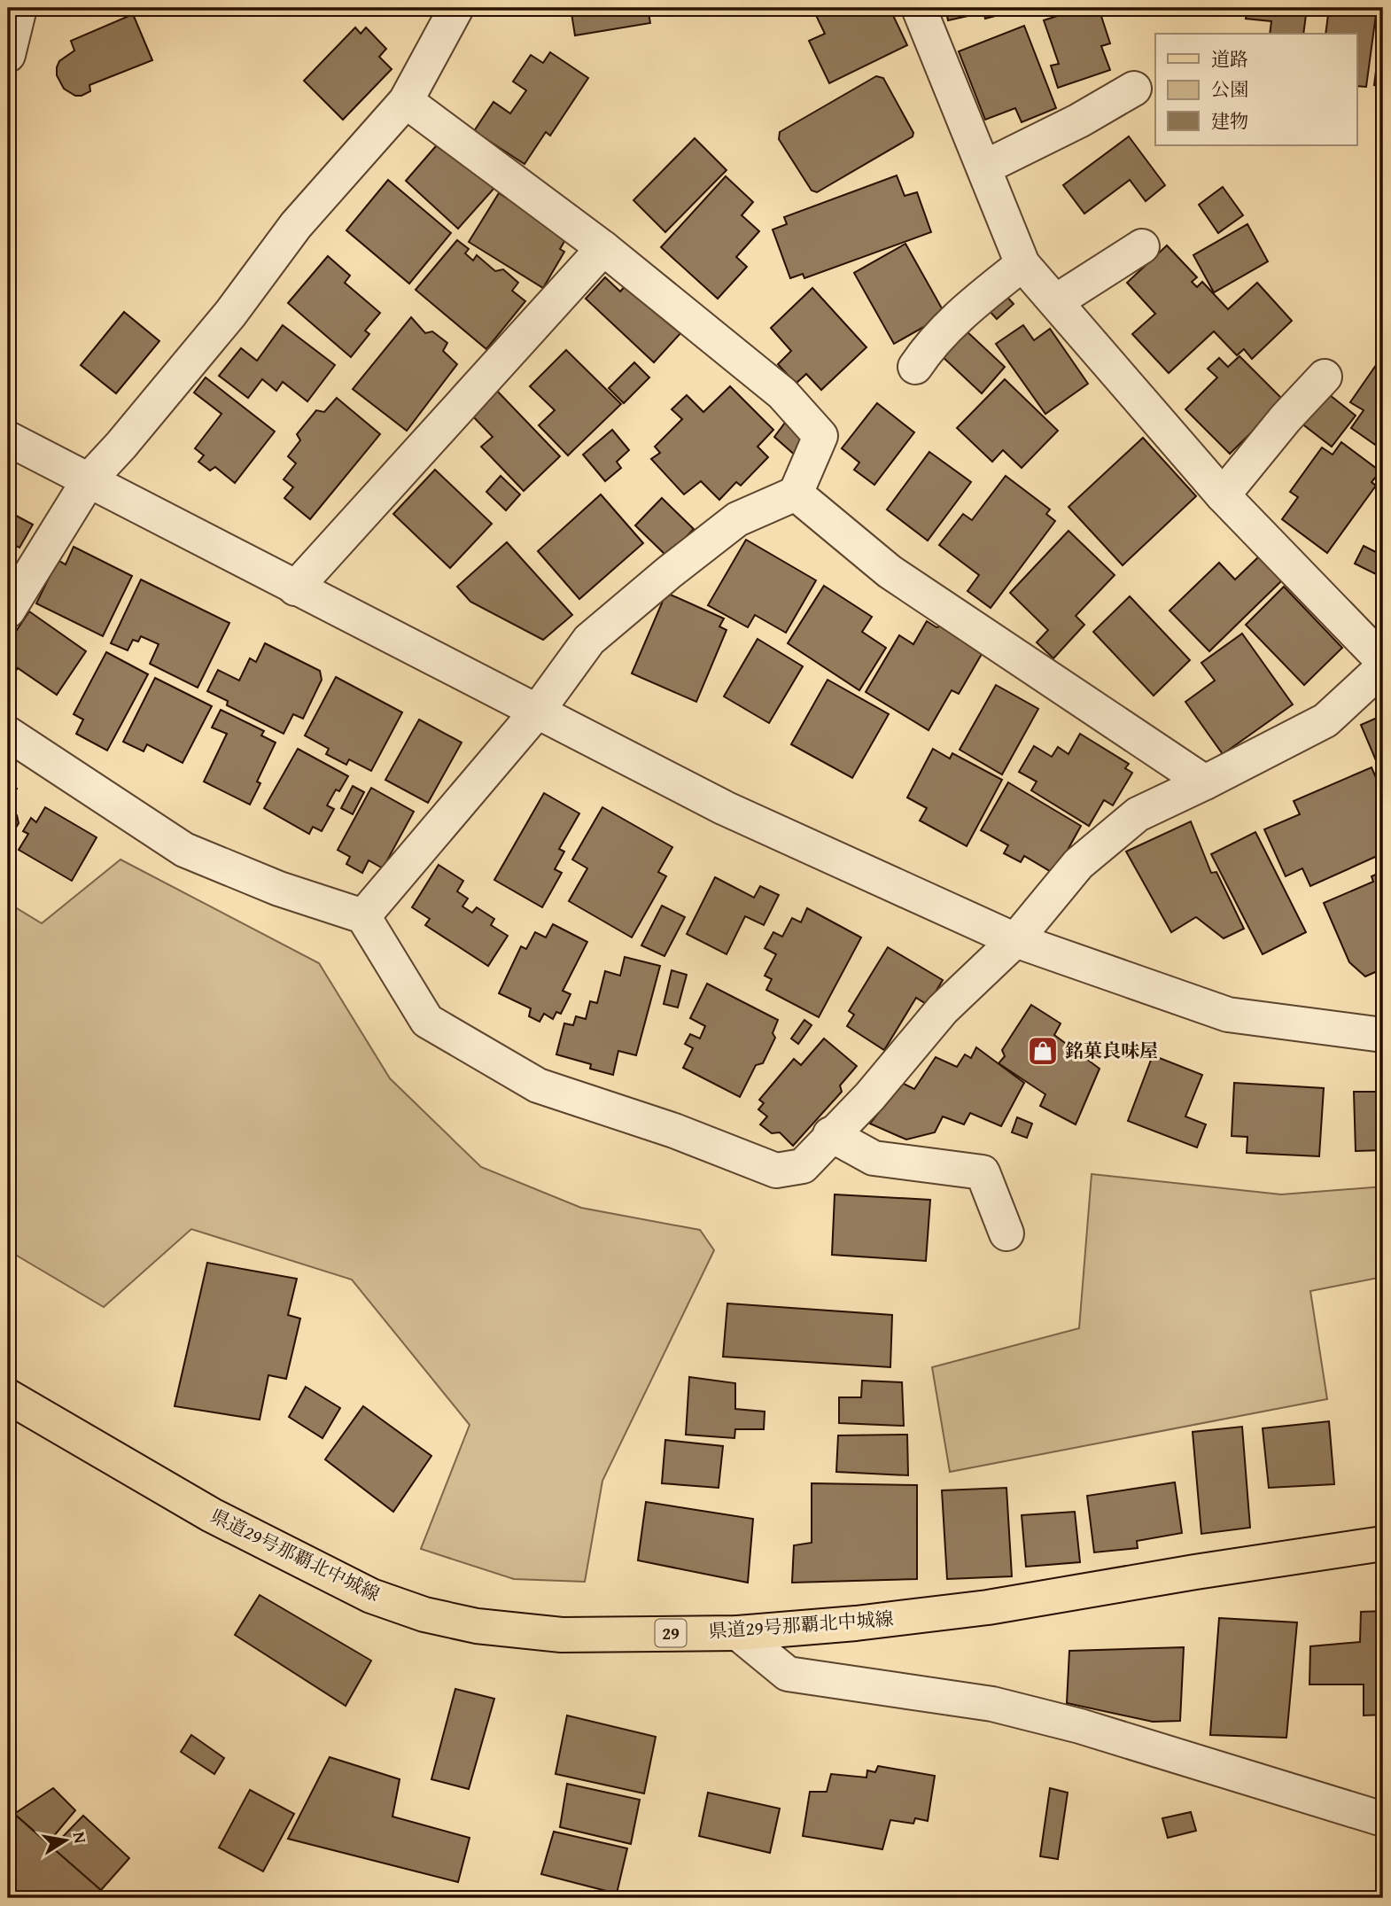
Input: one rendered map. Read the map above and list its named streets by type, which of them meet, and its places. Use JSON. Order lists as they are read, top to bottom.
{
  "streets": {
    "main road": ["県道29号那覇北中城線", "29"]
  },
  "places": {
    "shop": ["銘菓良味屋"]
  },
  "legend": ["道路", "公園", "建物"],
  "north": "right"
}
